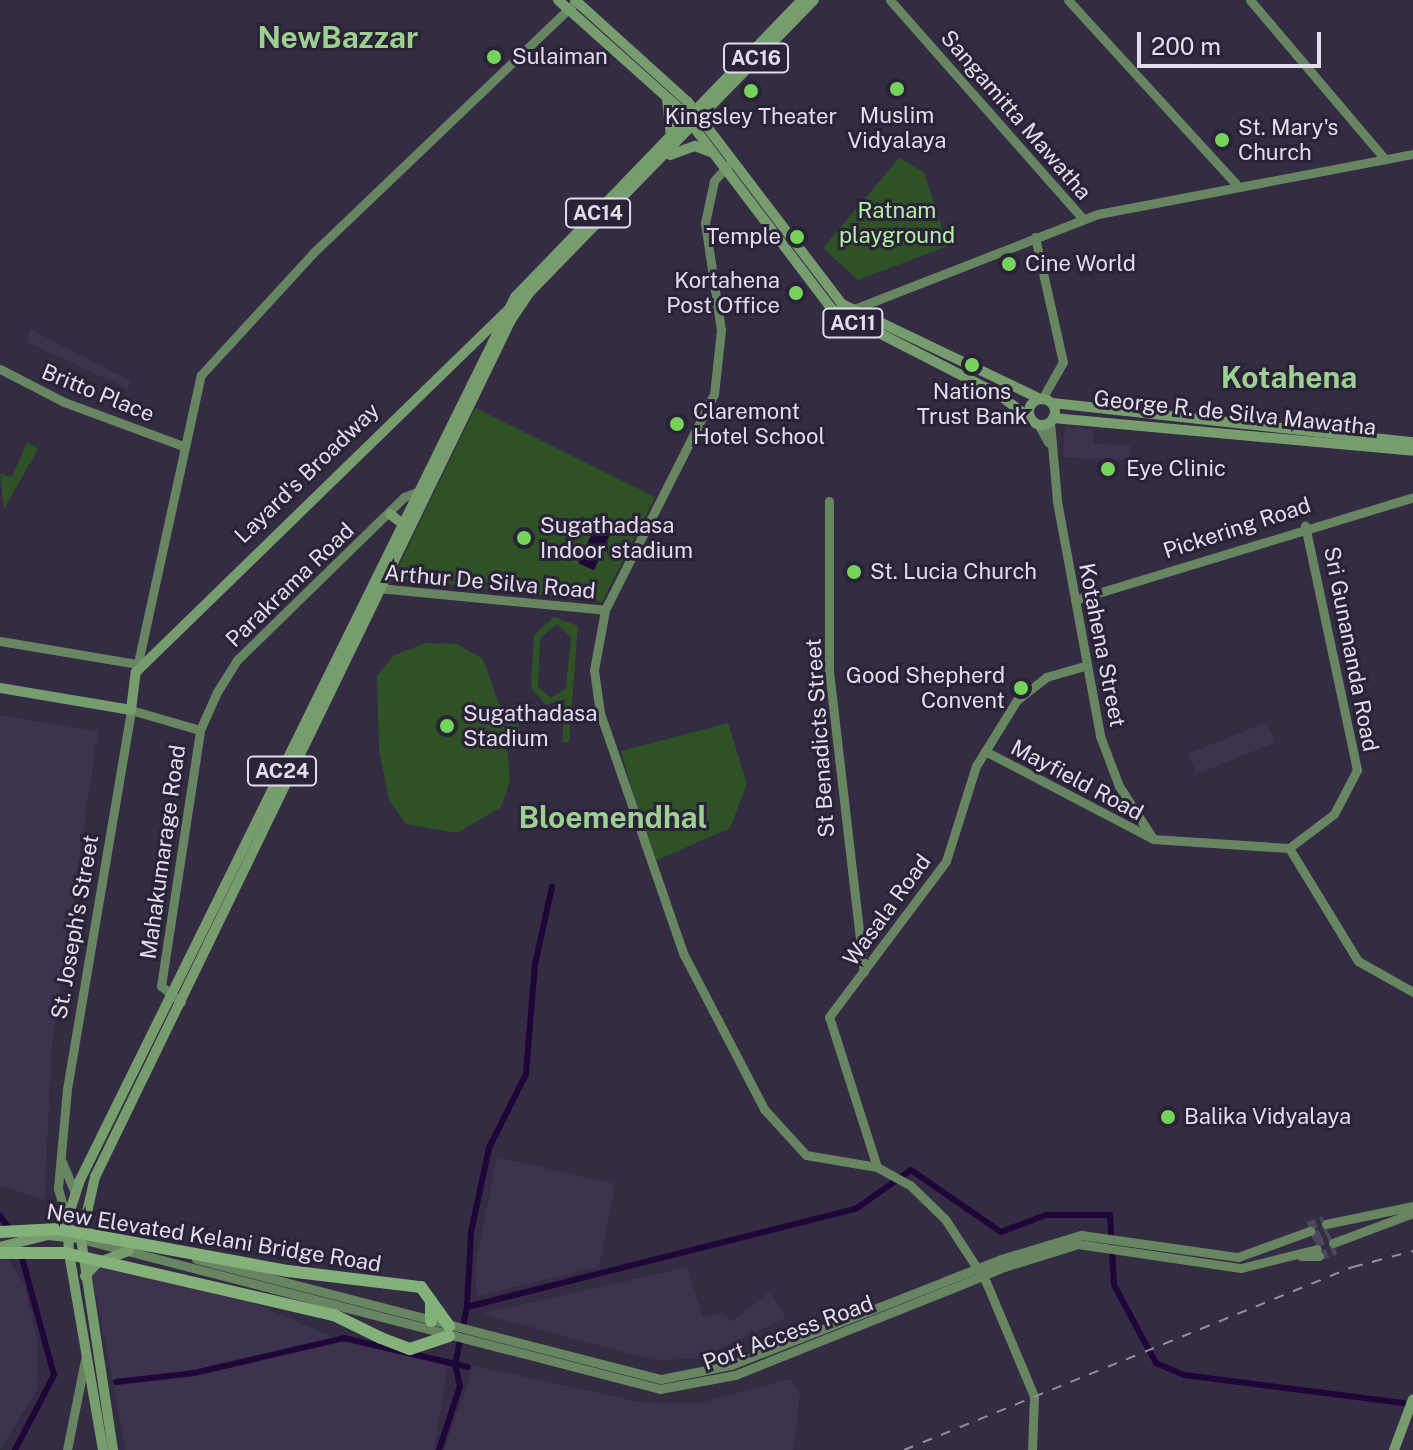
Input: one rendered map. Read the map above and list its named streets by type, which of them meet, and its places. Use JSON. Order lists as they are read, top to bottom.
{
  "streets": {
    "highway": ["New Elevated Kelani Bridge Road"],
    "main road": [
      "AC16",
      "Sangamitta Mawatha",
      "AC14",
      "AC11",
      "Britto Place",
      "George R. de Silva Mawatha",
      "Layard's Broadway",
      "Pickering Road",
      "Arthur De Silva Road",
      "Parakrama Road",
      "Kotahena Street",
      "Sri Gunananda Road",
      "St Benadicts Street",
      "AC24",
      "Mayfield Road",
      "Mahakumarage Road",
      "Wasala Road",
      "St. Joseph's Street",
      "Port Access Road"
    ]
  },
  "crossings": [
    ["AC16", "AC14"],
    ["AC16", "George R. de Silva Mawatha"],
    ["AC14", "George R. de Silva Mawatha"],
    ["AC14", "Layard's Broadway"],
    ["AC14", "AC24"],
    ["George R. de Silva Mawatha", "Kotahena Street"],
    ["Layard's Broadway", "AC24"],
    ["Pickering Road", "Kotahena Street"],
    ["Pickering Road", "Sri Gunananda Road"],
    ["Arthur De Silva Road", "AC24"],
    ["Parakrama Road", "AC24"],
    ["Parakrama Road", "Mahakumarage Road"],
    ["Kotahena Street", "Mayfield Road"],
    ["Kotahena Street", "Wasala Road"],
    ["St Benadicts Street", "Wasala Road"],
    ["AC24", "Mahakumarage Road"],
    ["AC24", "St. Joseph's Street"],
    ["AC24", "Port Access Road"],
    ["Mayfield Road", "Wasala Road"],
    ["Mahakumarage Road", "St. Joseph's Street"],
    ["New Elevated Kelani Bridge Road", "Port Access Road"]
  ],
  "districts": ["NewBazzar", "Kotahena", "Bloemendhal"],
  "parks": ["Ratnam playground"],
  "places": [
    "Sulaiman",
    "Muslim Vidyalaya",
    "Kingsley Theater",
    "St. Mary's Church",
    "Temple",
    "Cine World",
    "Kortahena Post Office",
    "Nations Trust Bank",
    "Claremont Hotel School",
    "Eye Clinic",
    "Sugathadasa Indoor stadium",
    "St. Lucia Church",
    "Good Shepherd Convent",
    "Sugathadasa Stadium",
    "Balika Vidyalaya"
  ],
  "scale_bar": "200 m"
}
